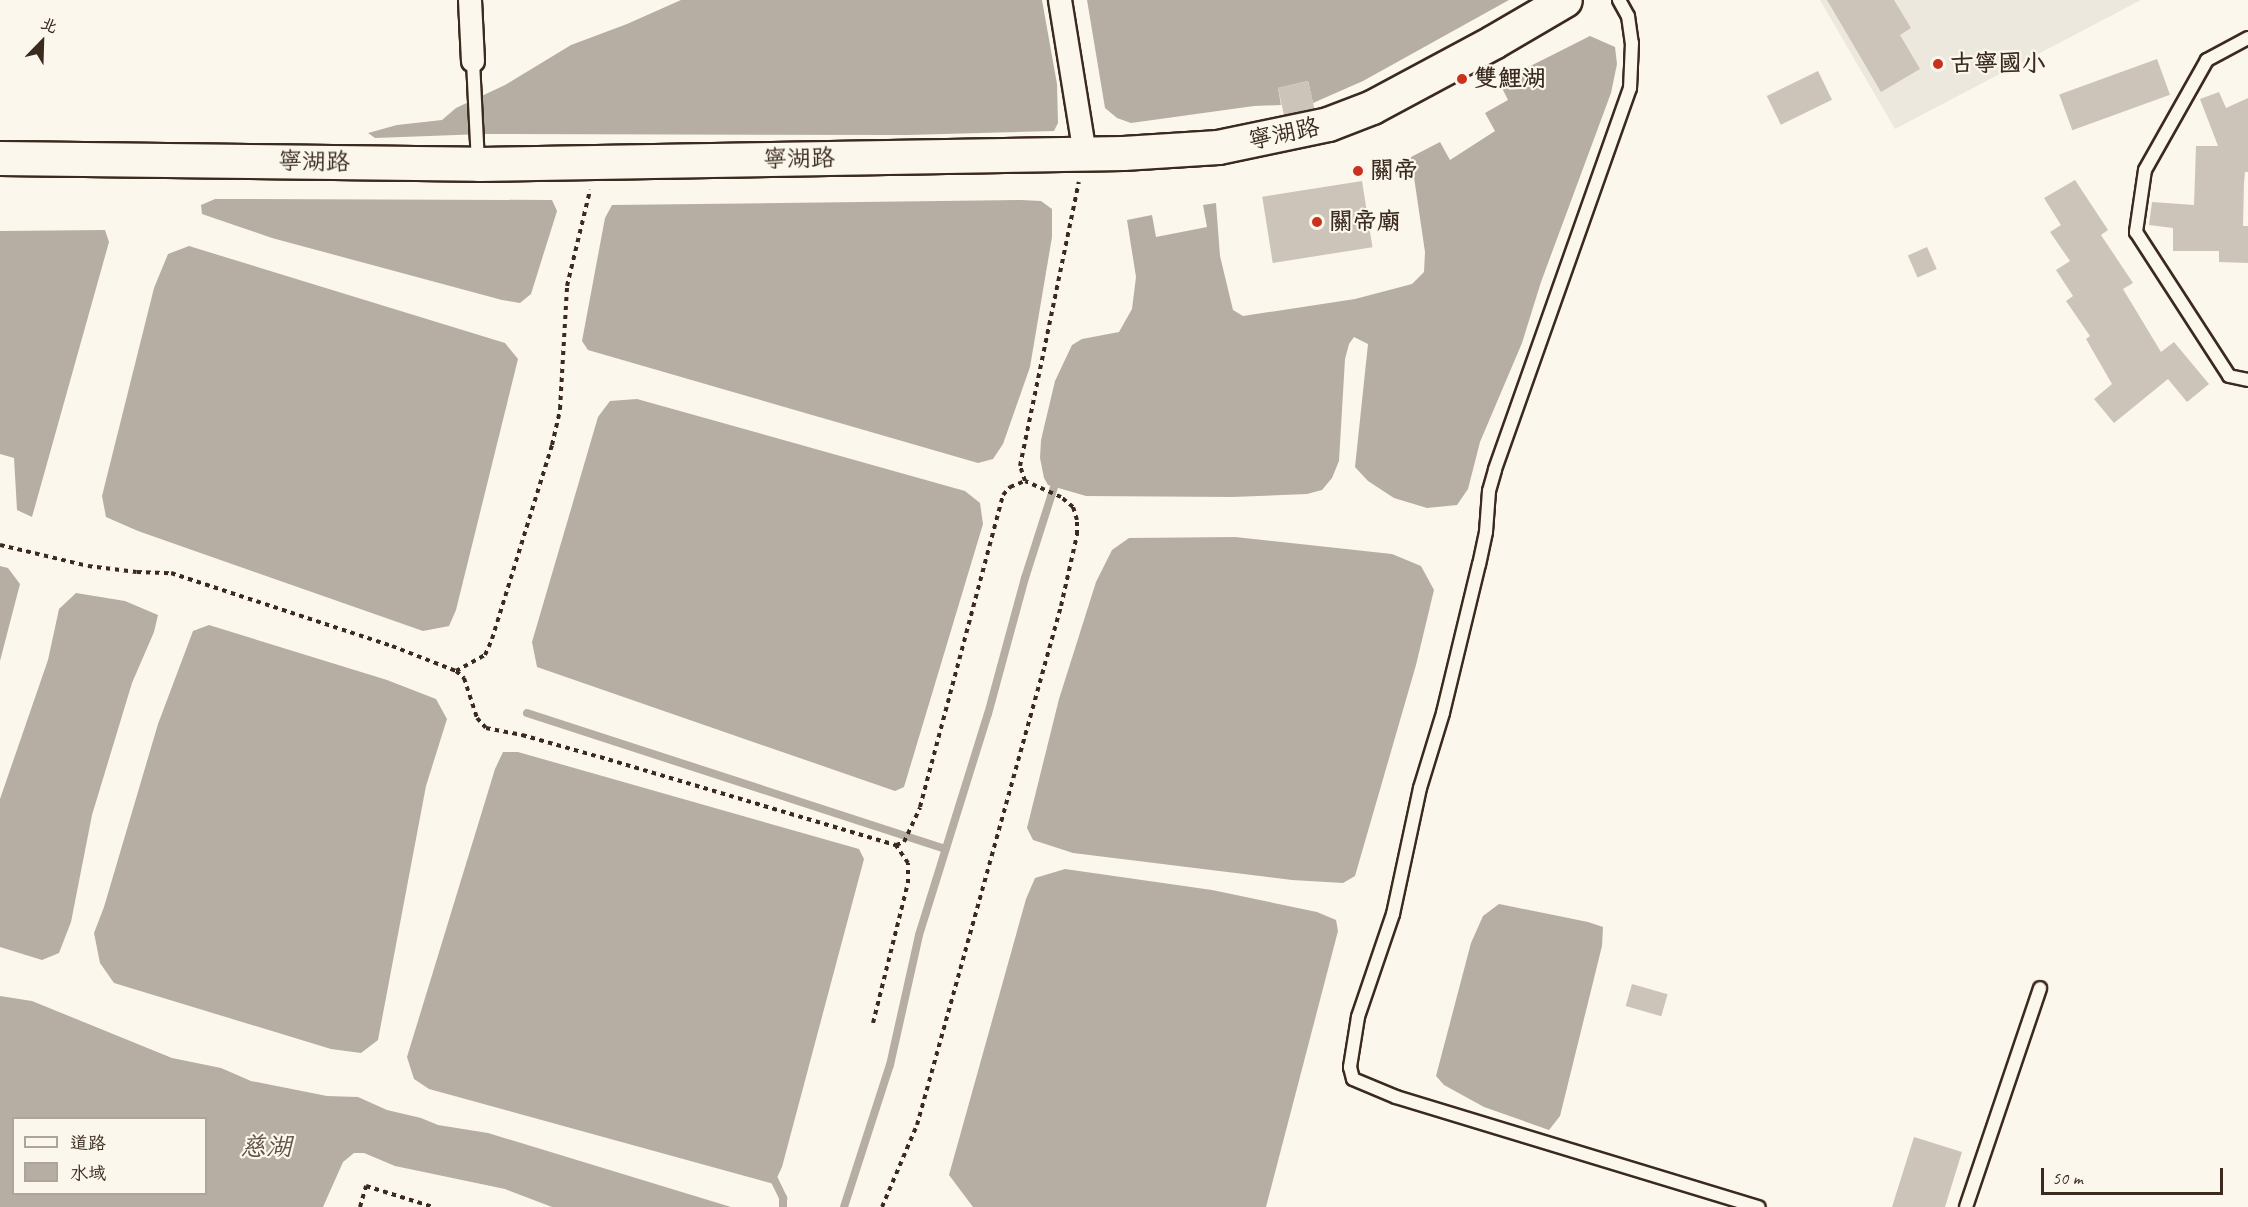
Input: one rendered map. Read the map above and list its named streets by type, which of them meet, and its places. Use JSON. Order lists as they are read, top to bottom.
{
  "streets": {
    "main road": ["寧湖路"]
  },
  "water": ["慈湖"],
  "places": [
    "古寧國小",
    "雙鯉湖",
    "關帝",
    "關帝廟"
  ],
  "legend": ["道路", "水域"],
  "scale_bar": "50 m",
  "north": "top right"
}
